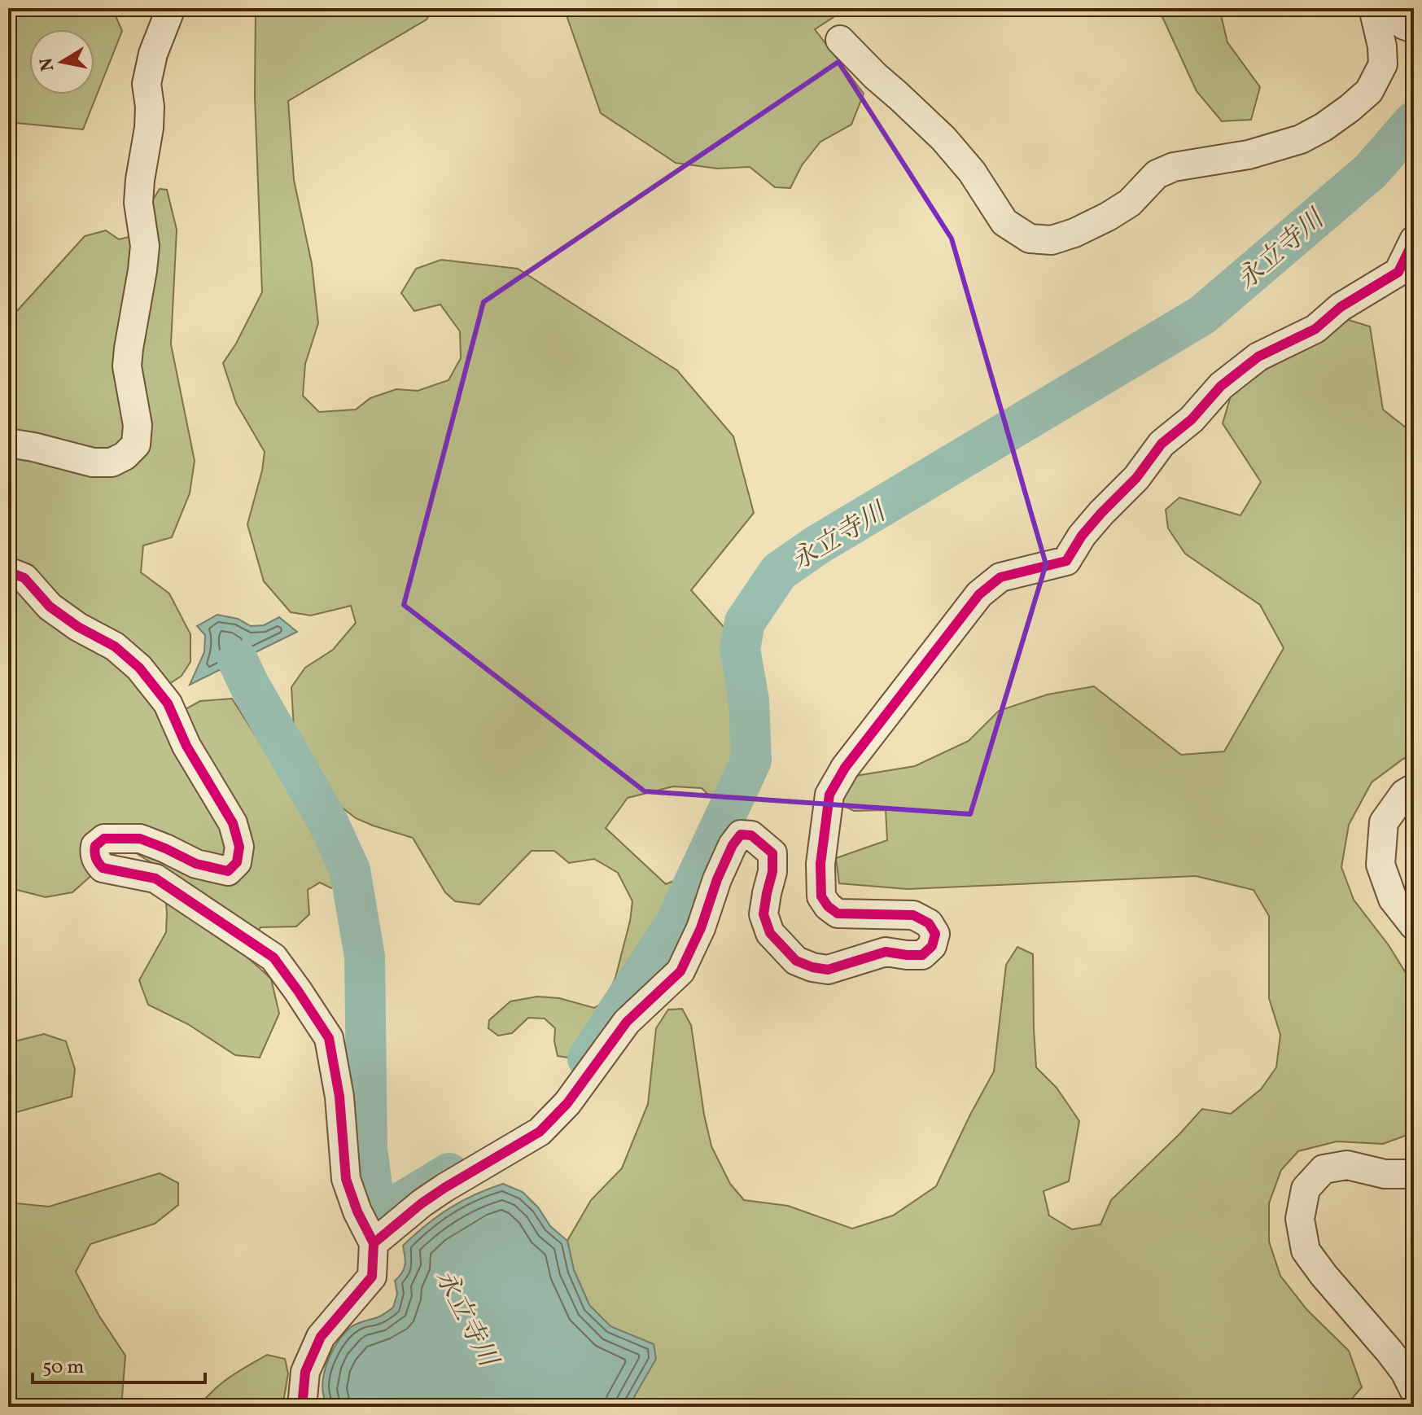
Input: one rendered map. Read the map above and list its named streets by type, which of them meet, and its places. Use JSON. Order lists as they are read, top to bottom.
{
  "water": ["永立寺川"],
  "scale_bar": "50 m",
  "north": "left"
}
